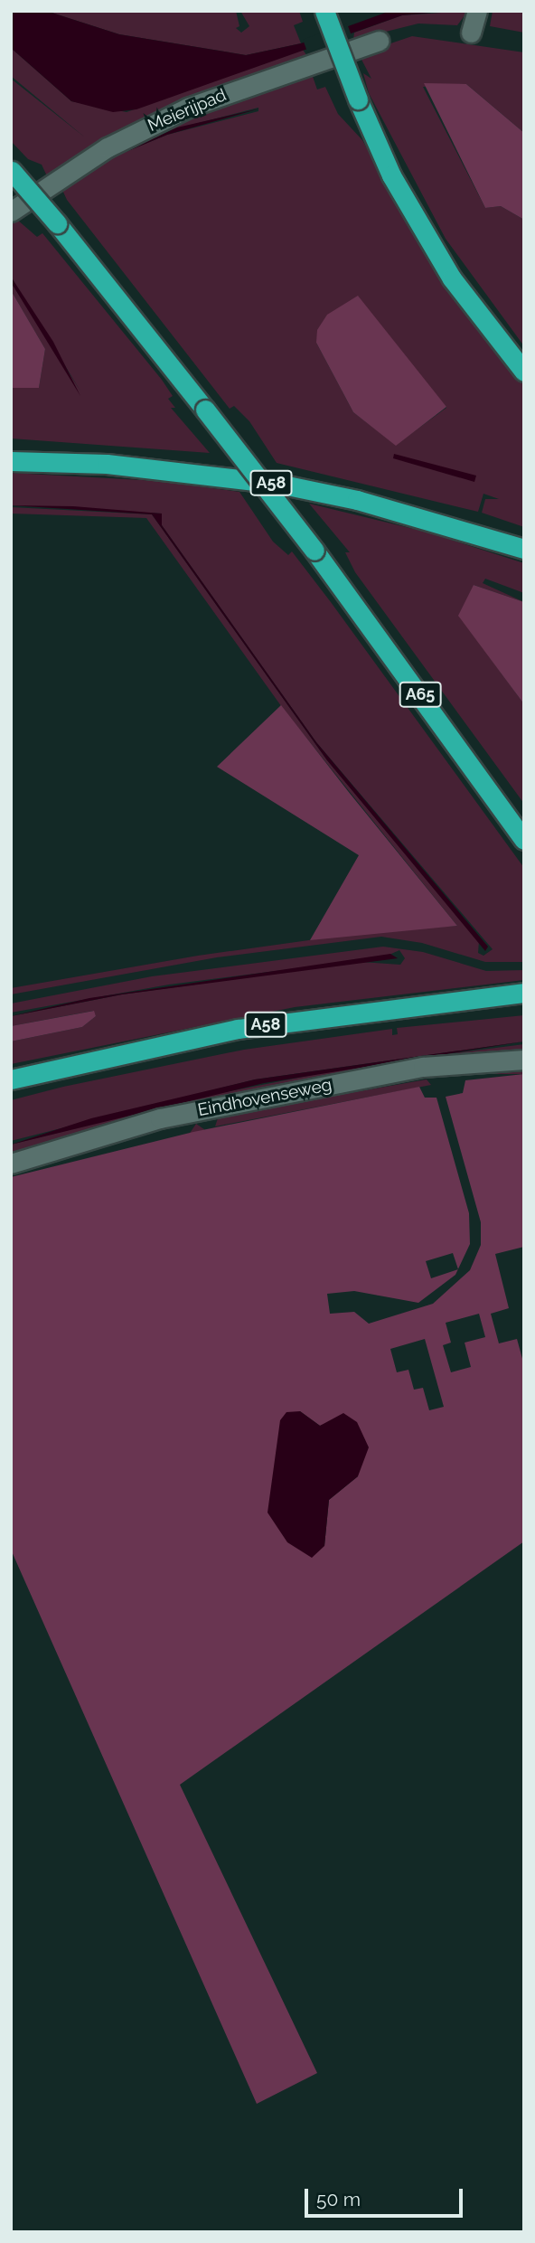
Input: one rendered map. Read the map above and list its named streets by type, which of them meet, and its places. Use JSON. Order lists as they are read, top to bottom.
{
  "streets": {
    "highway": ["A58", "A65"],
    "street": ["Meierijpad", "Eindhovenseweg"]
  },
  "scale_bar": "50 m"
}
